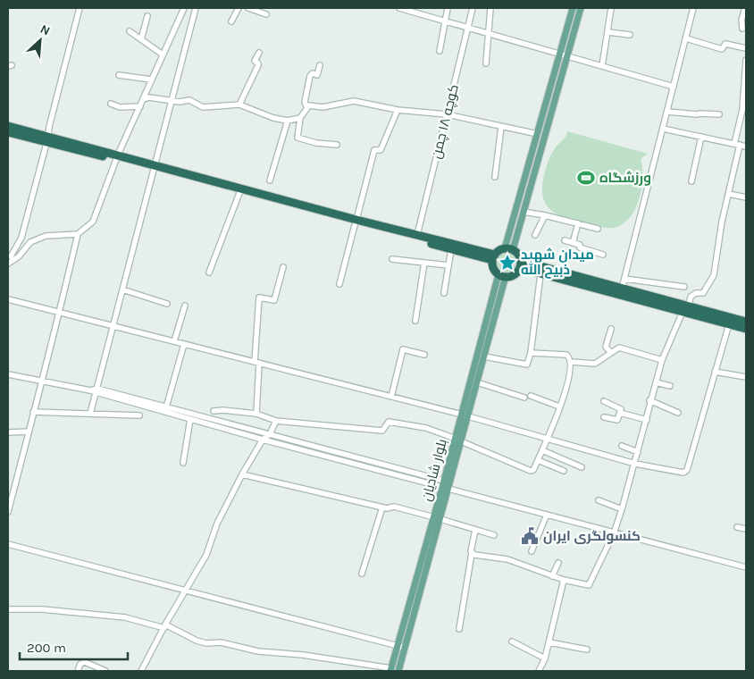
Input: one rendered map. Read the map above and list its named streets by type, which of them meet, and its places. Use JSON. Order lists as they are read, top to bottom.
{
  "streets": {
    "main road": ["بلوار شادیان"],
    "street": ["كوچه ١٨ چمن"]
  },
  "places": {
    "sports": ["ورزشگاه"],
    "place": ["میدان شهید ذبیح الله"],
    "public building": ["کنسولگری ایران"]
  },
  "scale_bar": "200 m",
  "north": "top right"
}
